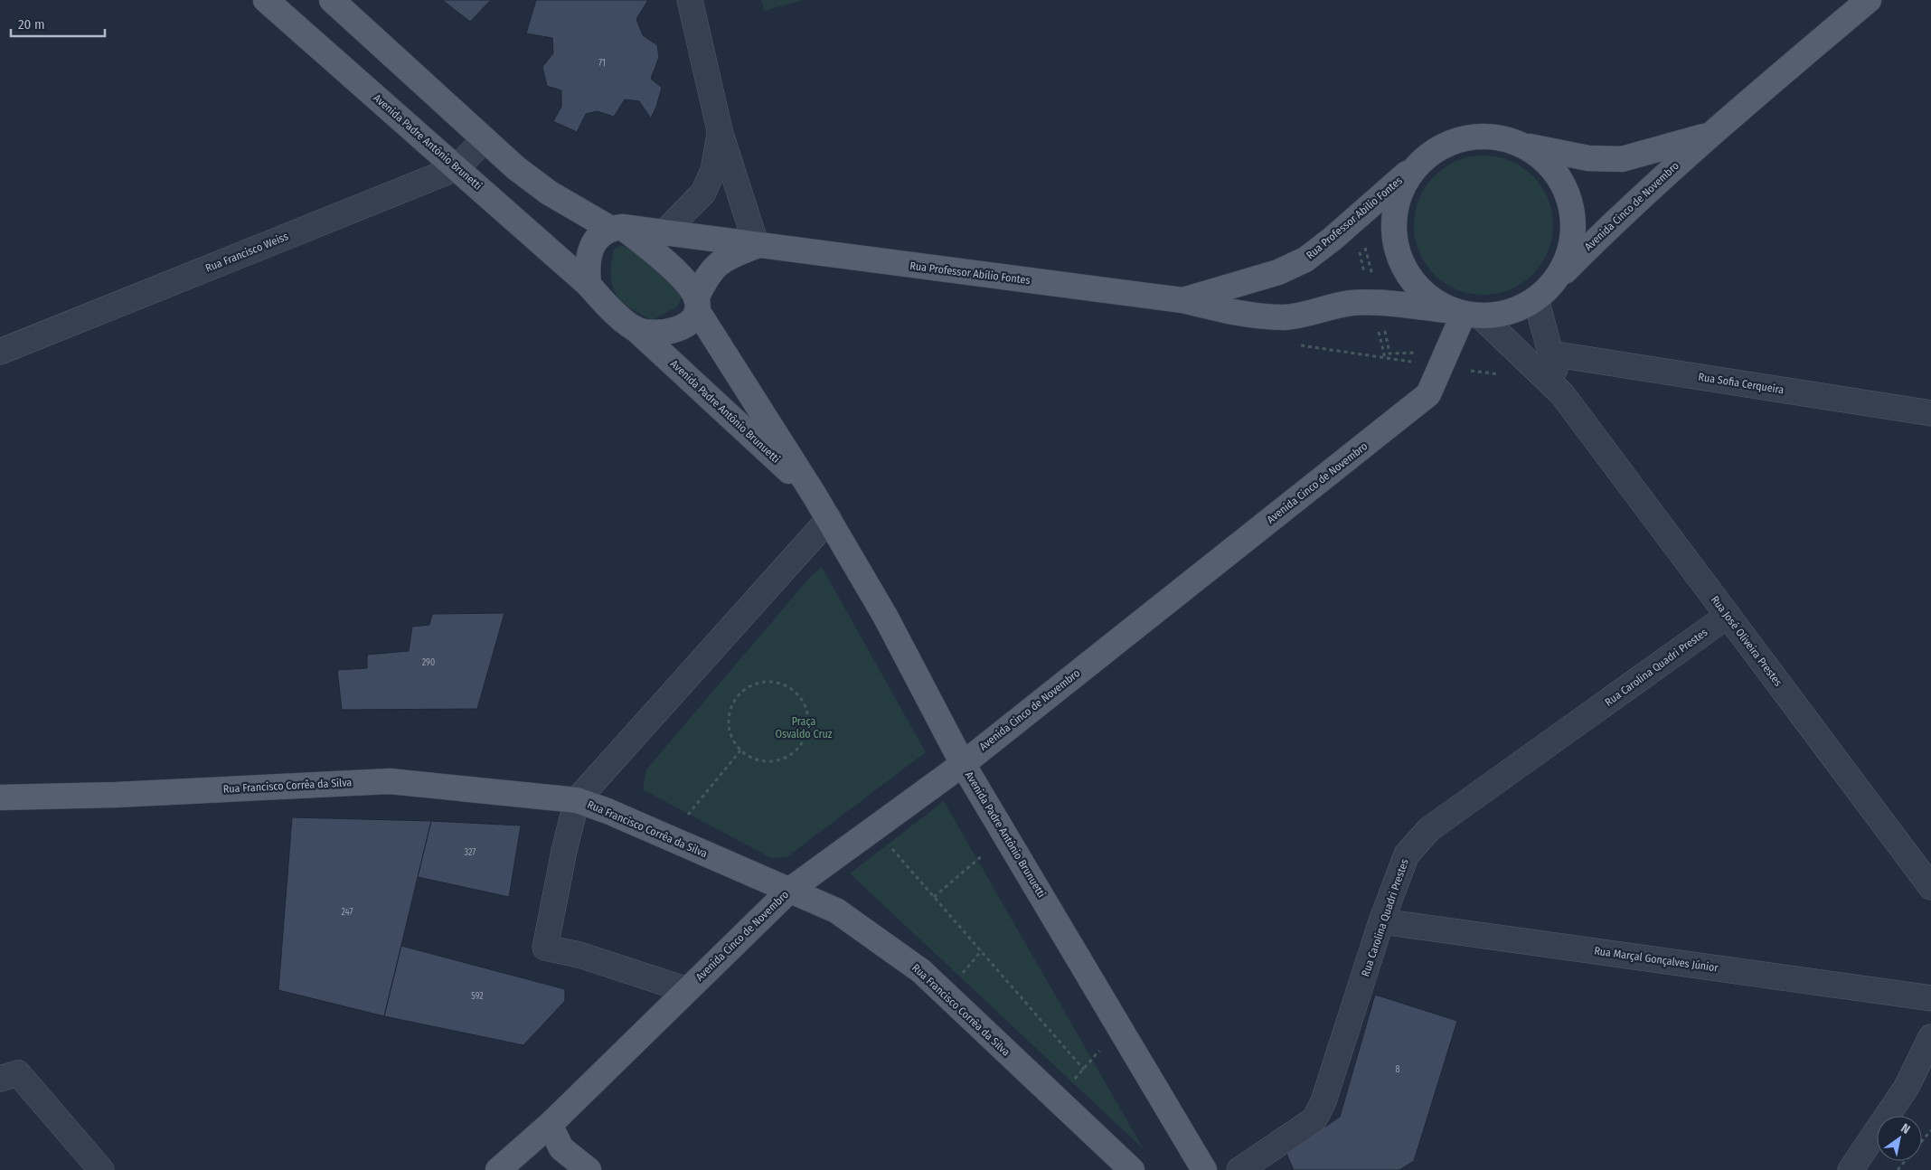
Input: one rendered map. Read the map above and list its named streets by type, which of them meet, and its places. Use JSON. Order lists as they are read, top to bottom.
{
  "streets": {
    "main road": [
      "Avenida Padre Antônio Brunetti",
      "Avenida Cinco de Novembro",
      "Rua Professor Abílio Fontes",
      "Avenida Padre Antônio Brunuetti",
      "Rua Francisco Corrêa da Silva"
    ],
    "street": [
      "Rua Francisco Weiss",
      "Rua Sofia Cerqueira",
      "Rua José Oliveira Prestes",
      "Rua Carolina Quadri Prestes",
      "Rua Marçal Gonçalves Júnior"
    ]
  },
  "crossings": [
    ["Avenida Padre Antônio Brunetti", "Rua Professor Abílio Fontes"],
    ["Avenida Padre Antônio Brunetti", "Rua Francisco Weiss"],
    ["Avenida Padre Antônio Brunetti", "Avenida Padre Antônio Brunuetti"],
    ["Avenida Cinco de Novembro", "Rua Professor Abílio Fontes"],
    ["Avenida Cinco de Novembro", "Avenida Padre Antônio Brunuetti"],
    ["Avenida Cinco de Novembro", "Rua Francisco Corrêa da Silva"],
    ["Rua Professor Abílio Fontes", "Avenida Padre Antônio Brunuetti"],
    ["Rua José Oliveira Prestes", "Rua Carolina Quadri Prestes"],
    ["Rua Carolina Quadri Prestes", "Rua Marçal Gonçalves Júnior"]
  ],
  "parks": ["Praça Osvaldo Cruz"],
  "house_numbers": [
    "71",
    "290",
    "327",
    "247",
    "592",
    "8"
  ],
  "scale_bar": "20 m",
  "north": "top right"
}
